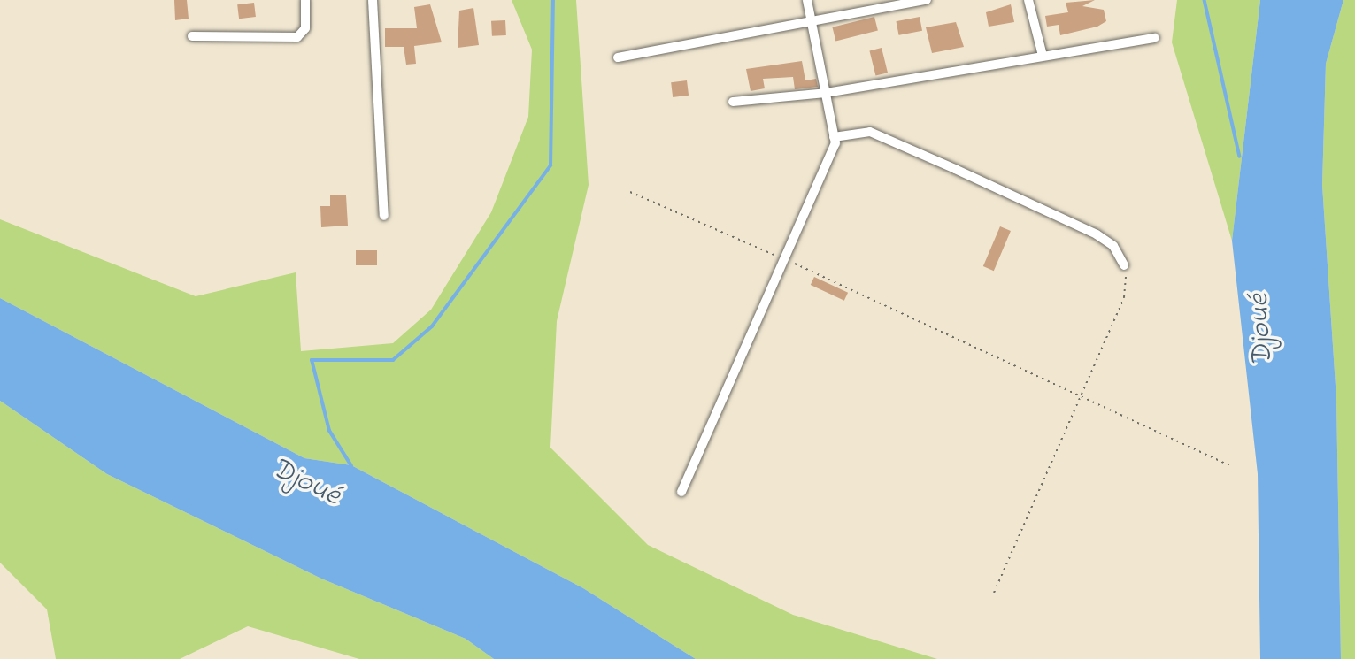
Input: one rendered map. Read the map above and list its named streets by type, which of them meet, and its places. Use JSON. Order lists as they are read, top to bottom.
{
  "water": ["Djoué"]
}
